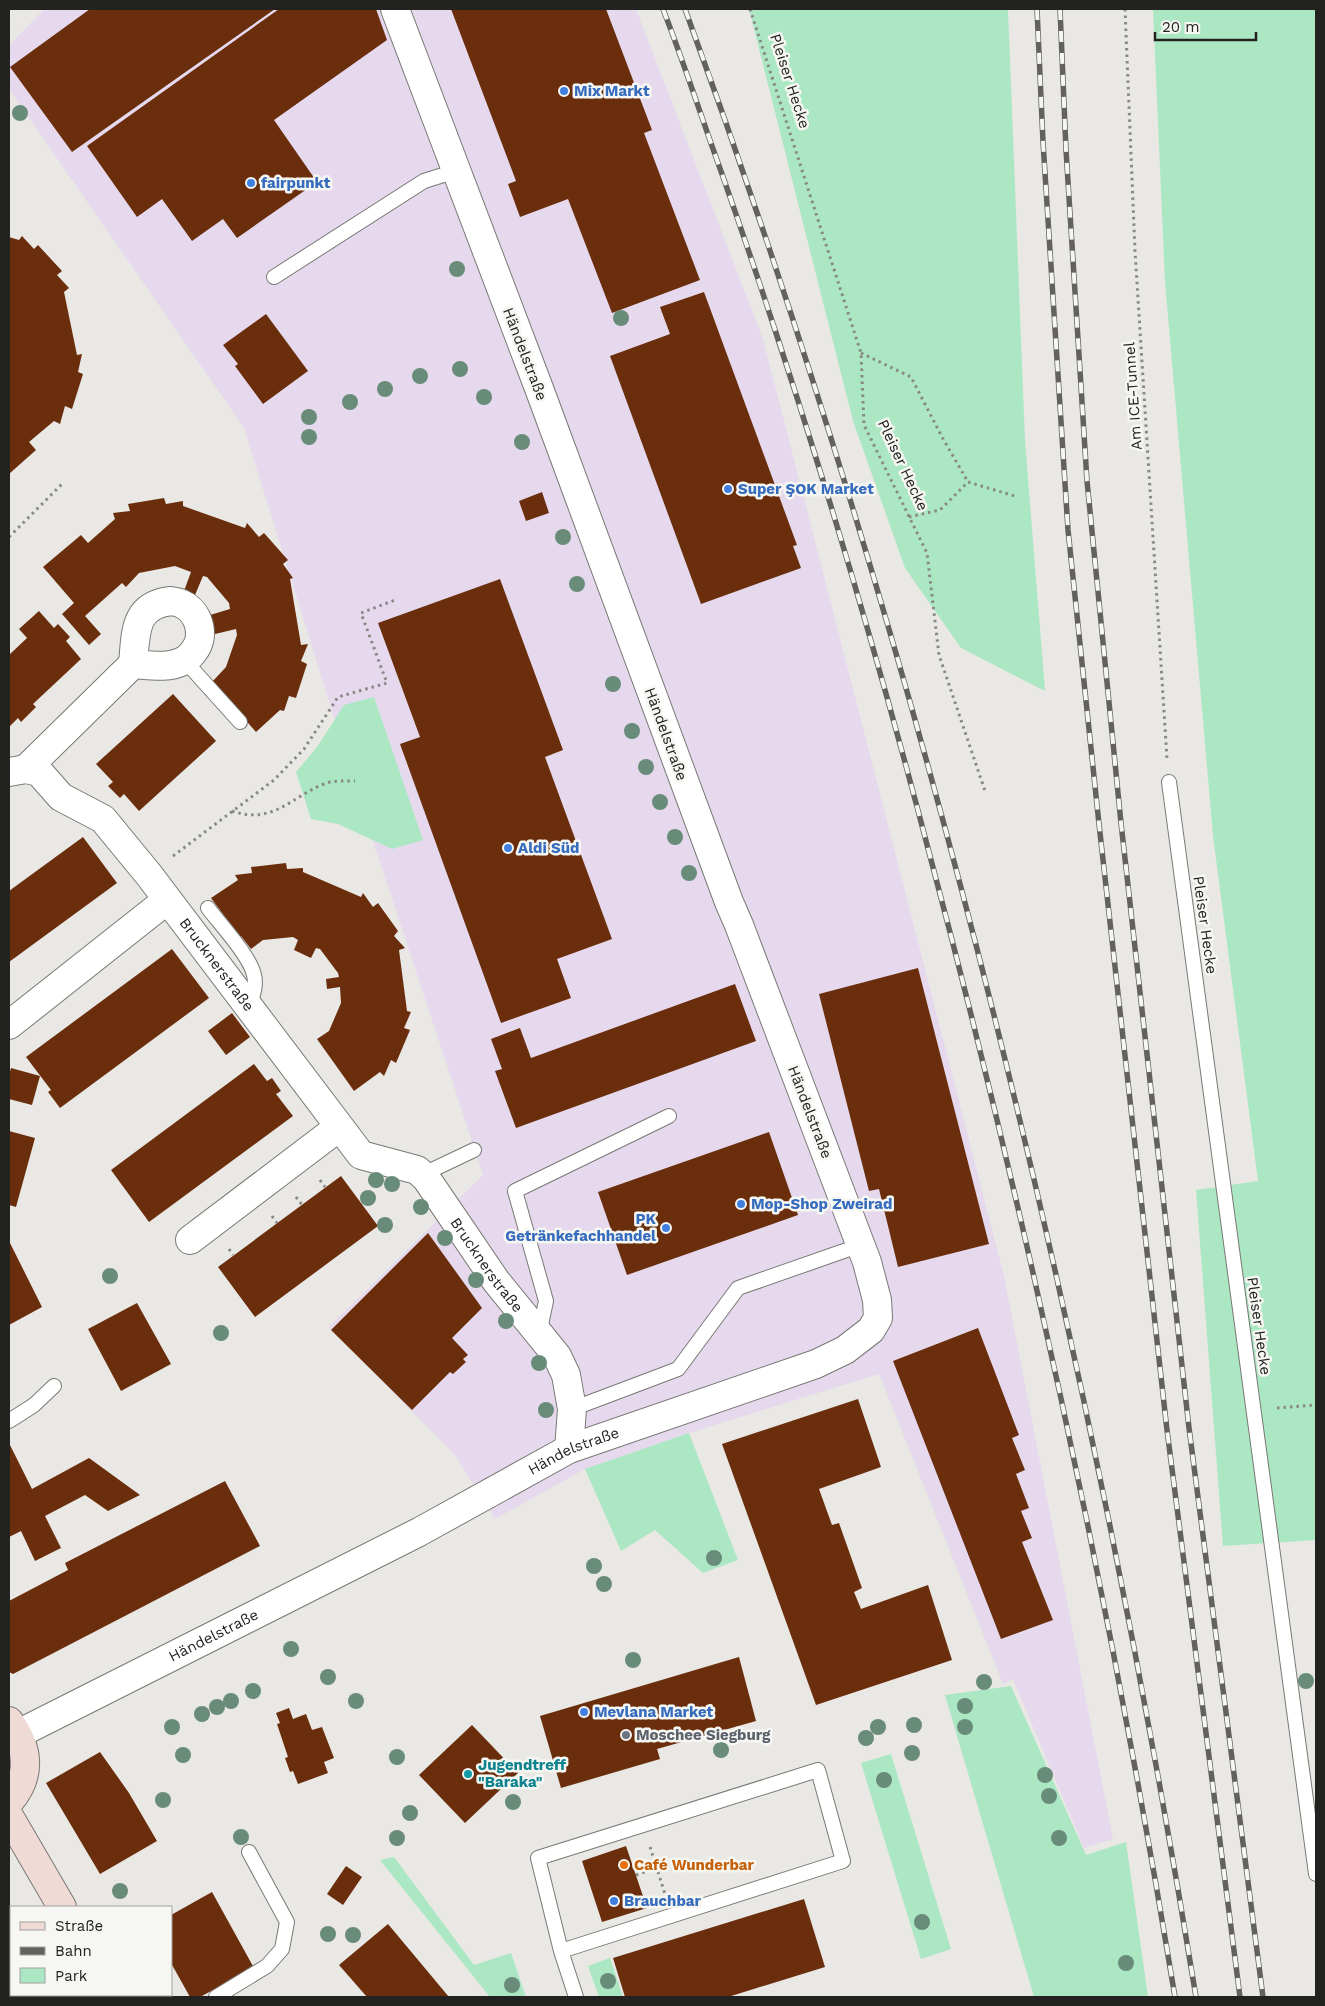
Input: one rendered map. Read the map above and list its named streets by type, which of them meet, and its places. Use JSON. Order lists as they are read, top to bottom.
{
  "streets": {
    "street": ["Händelstraße", "Brucknerstraße"],
    "lane": ["Pleiser Hecke"],
    "path": ["Am ICE-Tunnel"]
  },
  "crossings": [
    ["Pleiser Hecke", "Am ICE-Tunnel"],
    ["Händelstraße", "Brucknerstraße"]
  ],
  "places": [
    "Mix Markt",
    "fairpunkt",
    "Super ŞOK Market",
    "Aldi Süd",
    "Mop-Shop Zweirad",
    "PK Getränkefachhandel",
    "Mevlana Market",
    "Moschee Siegburg",
    "Jugendtreff \"Baraka\"",
    "Café Wunderbar",
    "Brauchbar"
  ],
  "legend": ["Straße", "Bahn", "Park"],
  "scale_bar": "20 m"
}
